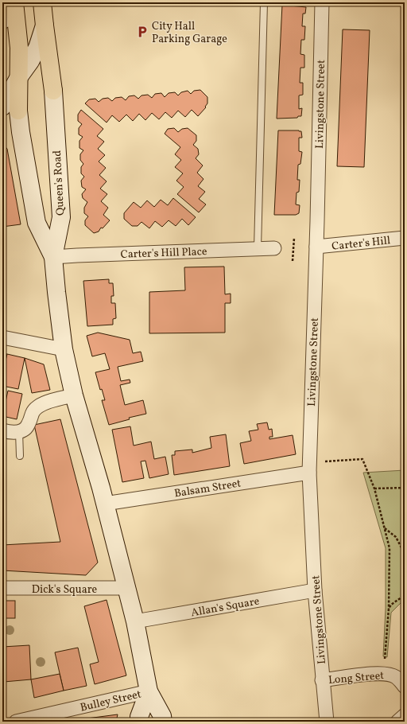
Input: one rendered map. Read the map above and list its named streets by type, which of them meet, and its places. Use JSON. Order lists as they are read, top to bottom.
{
  "streets": {
    "main road": ["Queen's Road"],
    "street": [
      "Livingstone Street",
      "Carter's Hill",
      "Carter's Hill Place",
      "Balsam Street",
      "Dick's Square",
      "Allan's Square",
      "Long Street",
      "Bulley Street"
    ]
  },
  "crossings": [
    ["Livingstone Street", "Carter's Hill"],
    ["Livingstone Street", "Balsam Street"],
    ["Livingstone Street", "Allan's Square"],
    ["Livingstone Street", "Long Street"],
    ["Queen's Road", "Carter's Hill Place"]
  ],
  "places": {
    "parking": ["City Hall Parking Garage"]
  }
}
